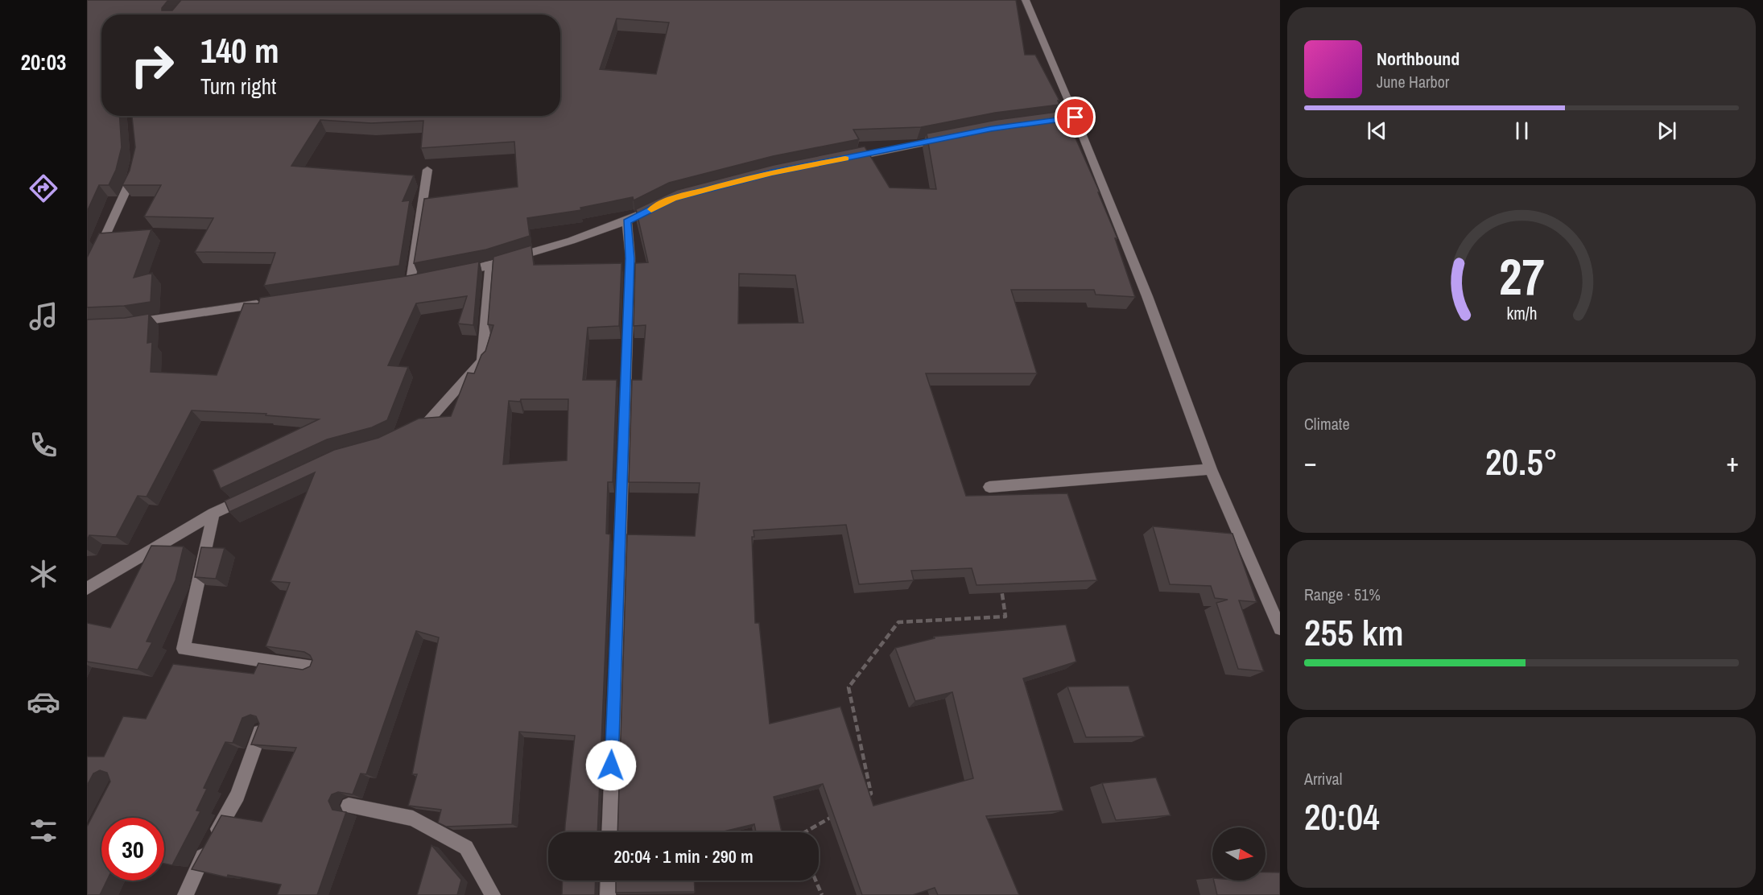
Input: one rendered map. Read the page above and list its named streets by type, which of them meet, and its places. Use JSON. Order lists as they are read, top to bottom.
{
  "north": "right",
  "page": {
    "tabs": "20:03",
    "turn": ["140 m", "Turn right"],
    "song": ["Northbound", "June Harbor"],
    "tile": [
      "Climate",
      ["Range · 51%", "255 km"],
      ["Arrival", "20:04"]
    ],
    "heat": ["−", "20.5°", "+"],
    "limit": "30",
    "trip": "20:04 · 1 min · 290 m",
    "gauge": ["27", "km/h"]
  }
}
